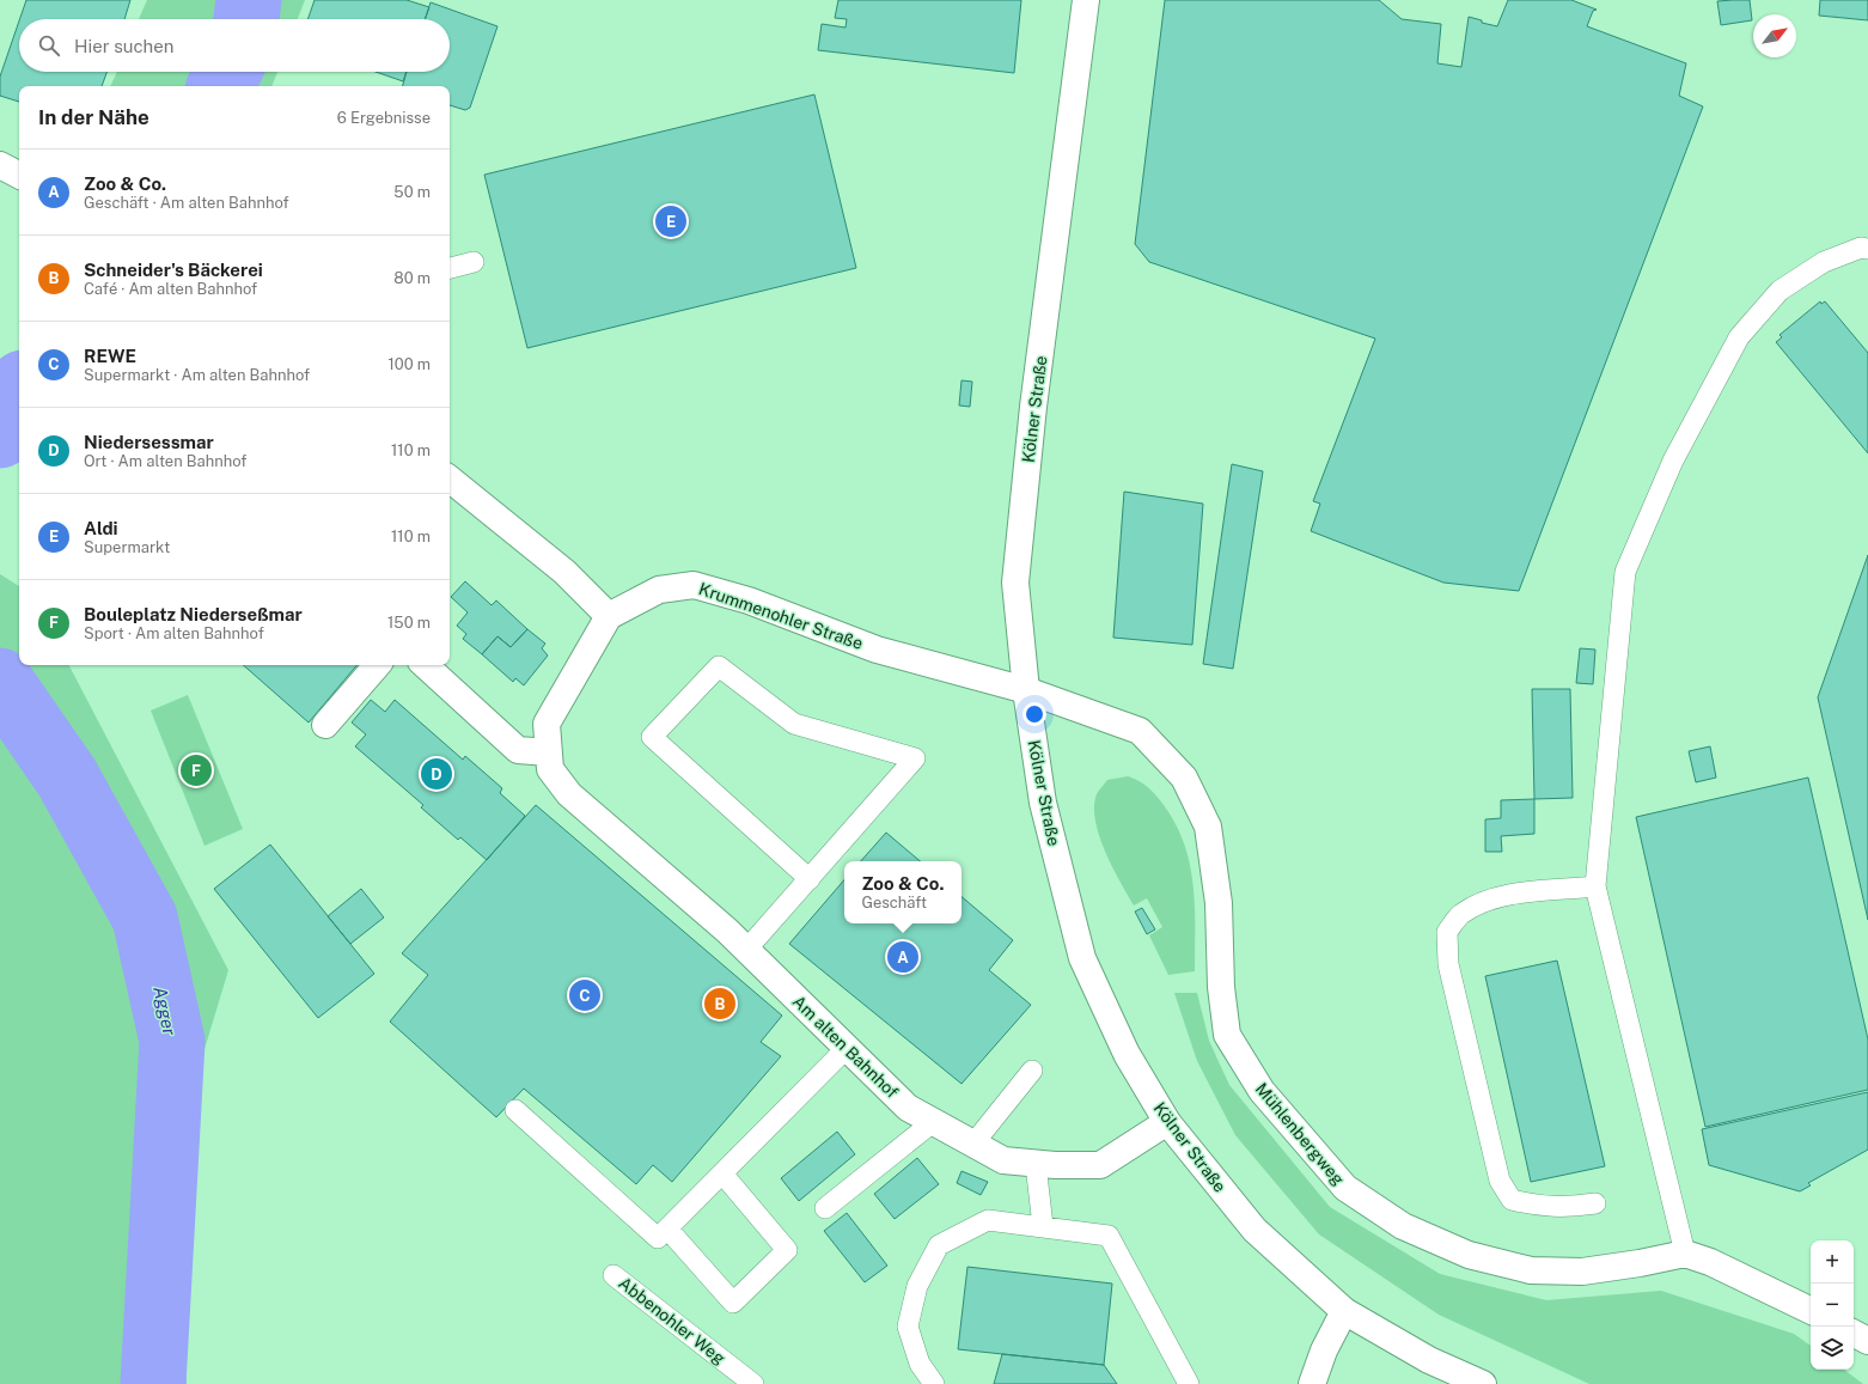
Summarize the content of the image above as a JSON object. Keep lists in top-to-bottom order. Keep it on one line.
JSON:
{"streets":{"street":["Kölner Straße","Krummenohler Straße","Am alten Bahnhof","Mühlenbergweg"],"lane":["Abbenohler Weg"]},"crossings":[["Kölner Straße","Krummenohler Straße"],["Kölner Straße","Am alten Bahnhof"],["Kölner Straße","Mühlenbergweg"],["Krummenohler Straße","Am alten Bahnhof"],["Krummenohler Straße","Mühlenbergweg"]],"water":["Agger"],"north":"top right","page":{"search":"Hier suchen","heading":["In der Nähe","6 Ergebnisse"],"list":[{"mark":"A","name":"Zoo & Co.","note":"Geschäft · Am alten Bahnhof","value":"50 m"},{"mark":"B","name":"Schneider's Bäckerei","note":"Café · Am alten Bahnhof","value":"80 m"},{"mark":"C","name":"REWE","note":"Supermarkt · Am alten Bahnhof","value":"100 m"},{"mark":"D","name":"Niedersessmar","note":"Ort · Am alten Bahnhof","value":"110 m"},{"mark":"E","name":"Aldi","note":"Supermarkt","value":"110 m"},{"mark":"F","name":"Bouleplatz Niederseßmar","note":"Sport · Am alten Bahnhof","value":"150 m"}],"pins":["E","F","D","A","C","B"],"popup":["Zoo & Co.","Geschäft"],"map_buttons":["+","−"]}}
